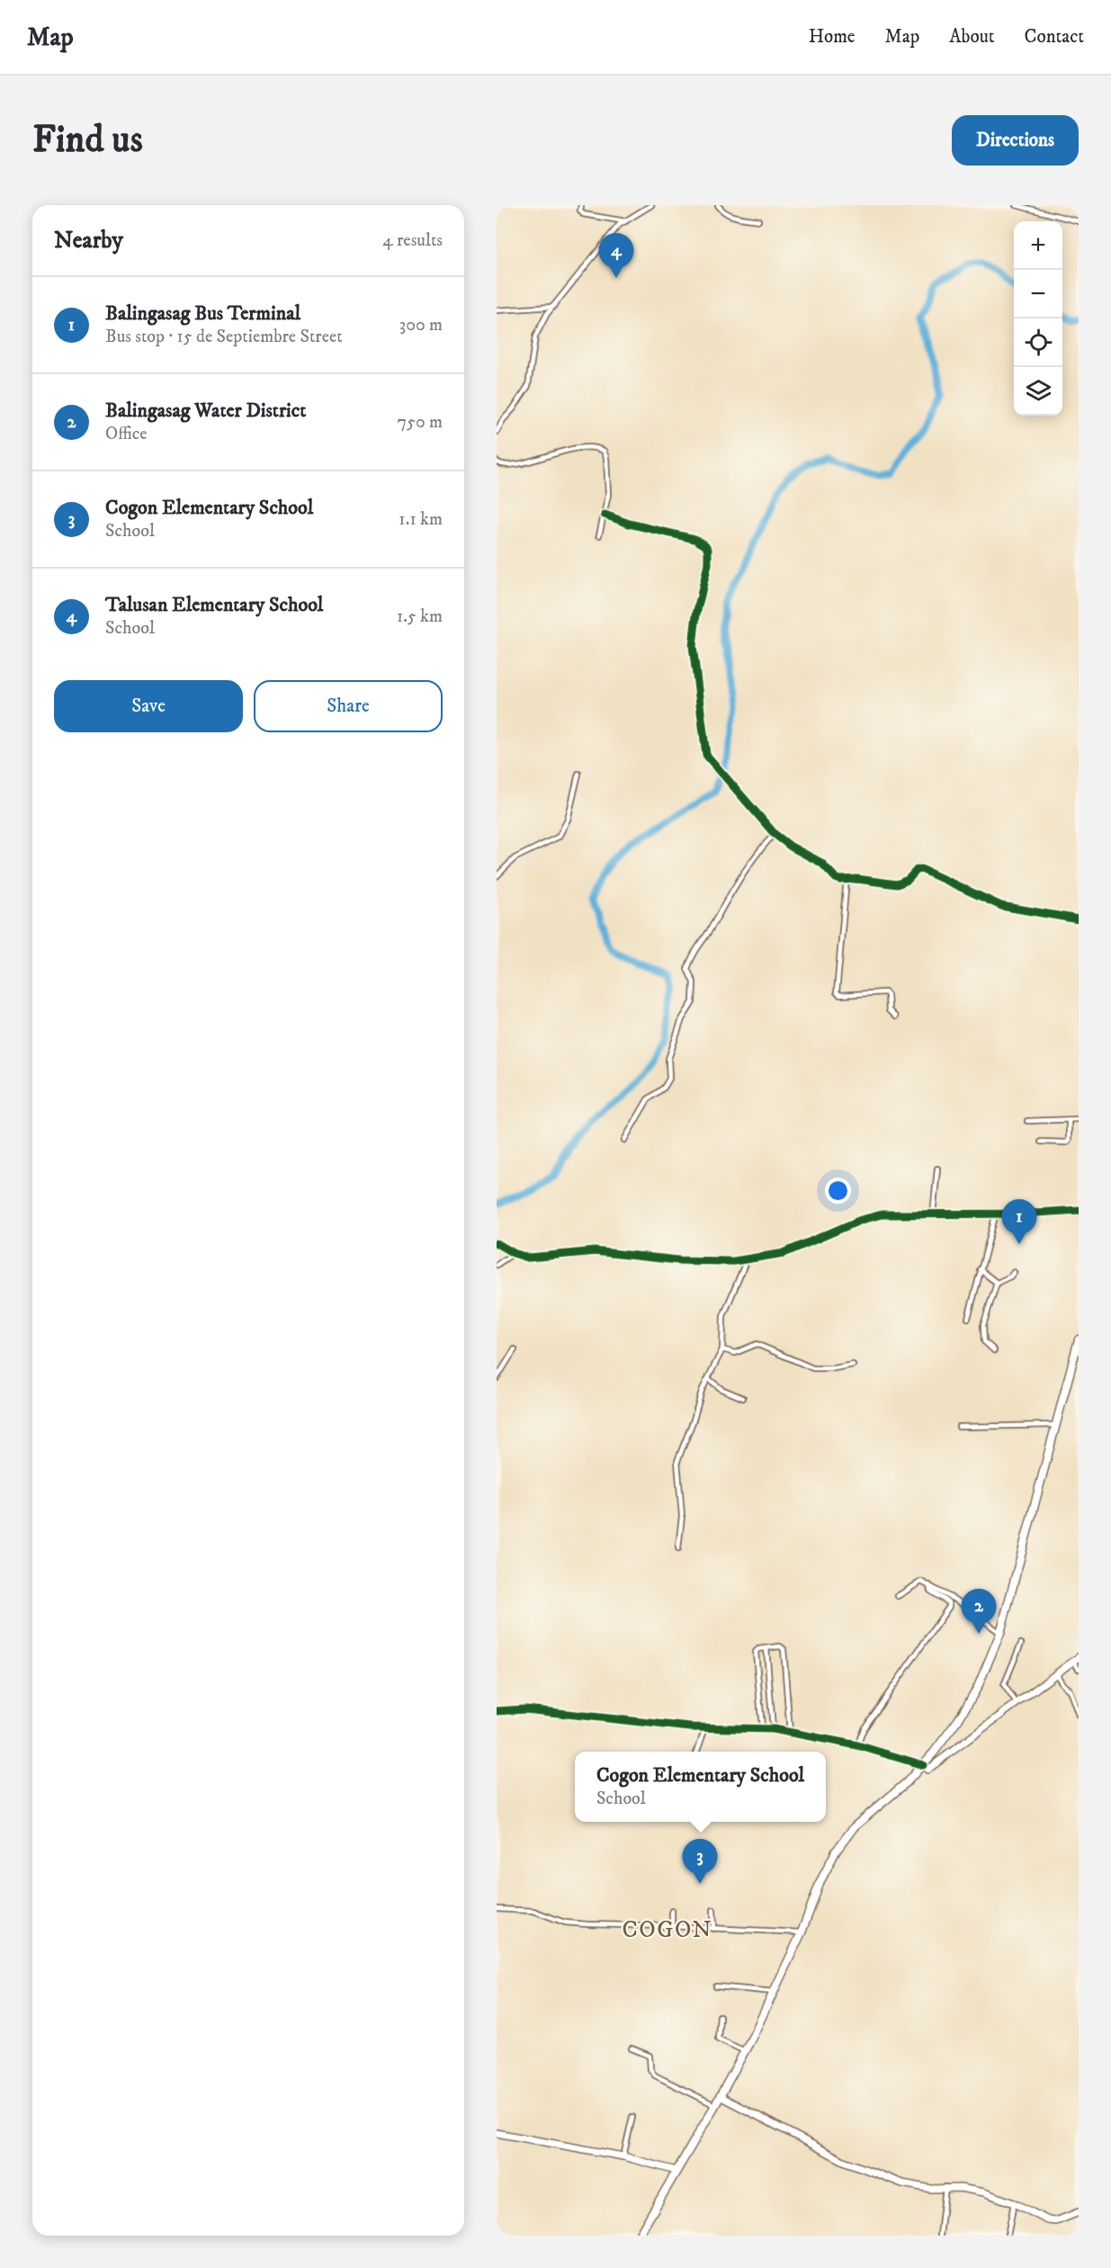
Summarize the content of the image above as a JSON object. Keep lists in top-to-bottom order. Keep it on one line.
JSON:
{"districts":["COGON"],"page":{"header":"Map","nav":["Home","Map","About","Contact"],"buttons":["Directions",["Save","Share"]],"title":"Find us","heading":["Nearby","4 results"],"map_buttons":["+","−"],"pins":["4","1","2","3"],"list":[{"mark":"1","name":"Balingasag Bus Terminal","note":"Bus stop · 15 de Septiembre Street","value":"300 m"},{"mark":"2","name":"Balingasag Water District","note":"Office","value":"750 m"},{"mark":"3","name":"Cogon Elementary School","note":"School","value":"1.1 km"},{"mark":"4","name":"Talusan Elementary School","note":"School","value":"1.5 km"}],"popup":["Cogon Elementary School","School"]}}
